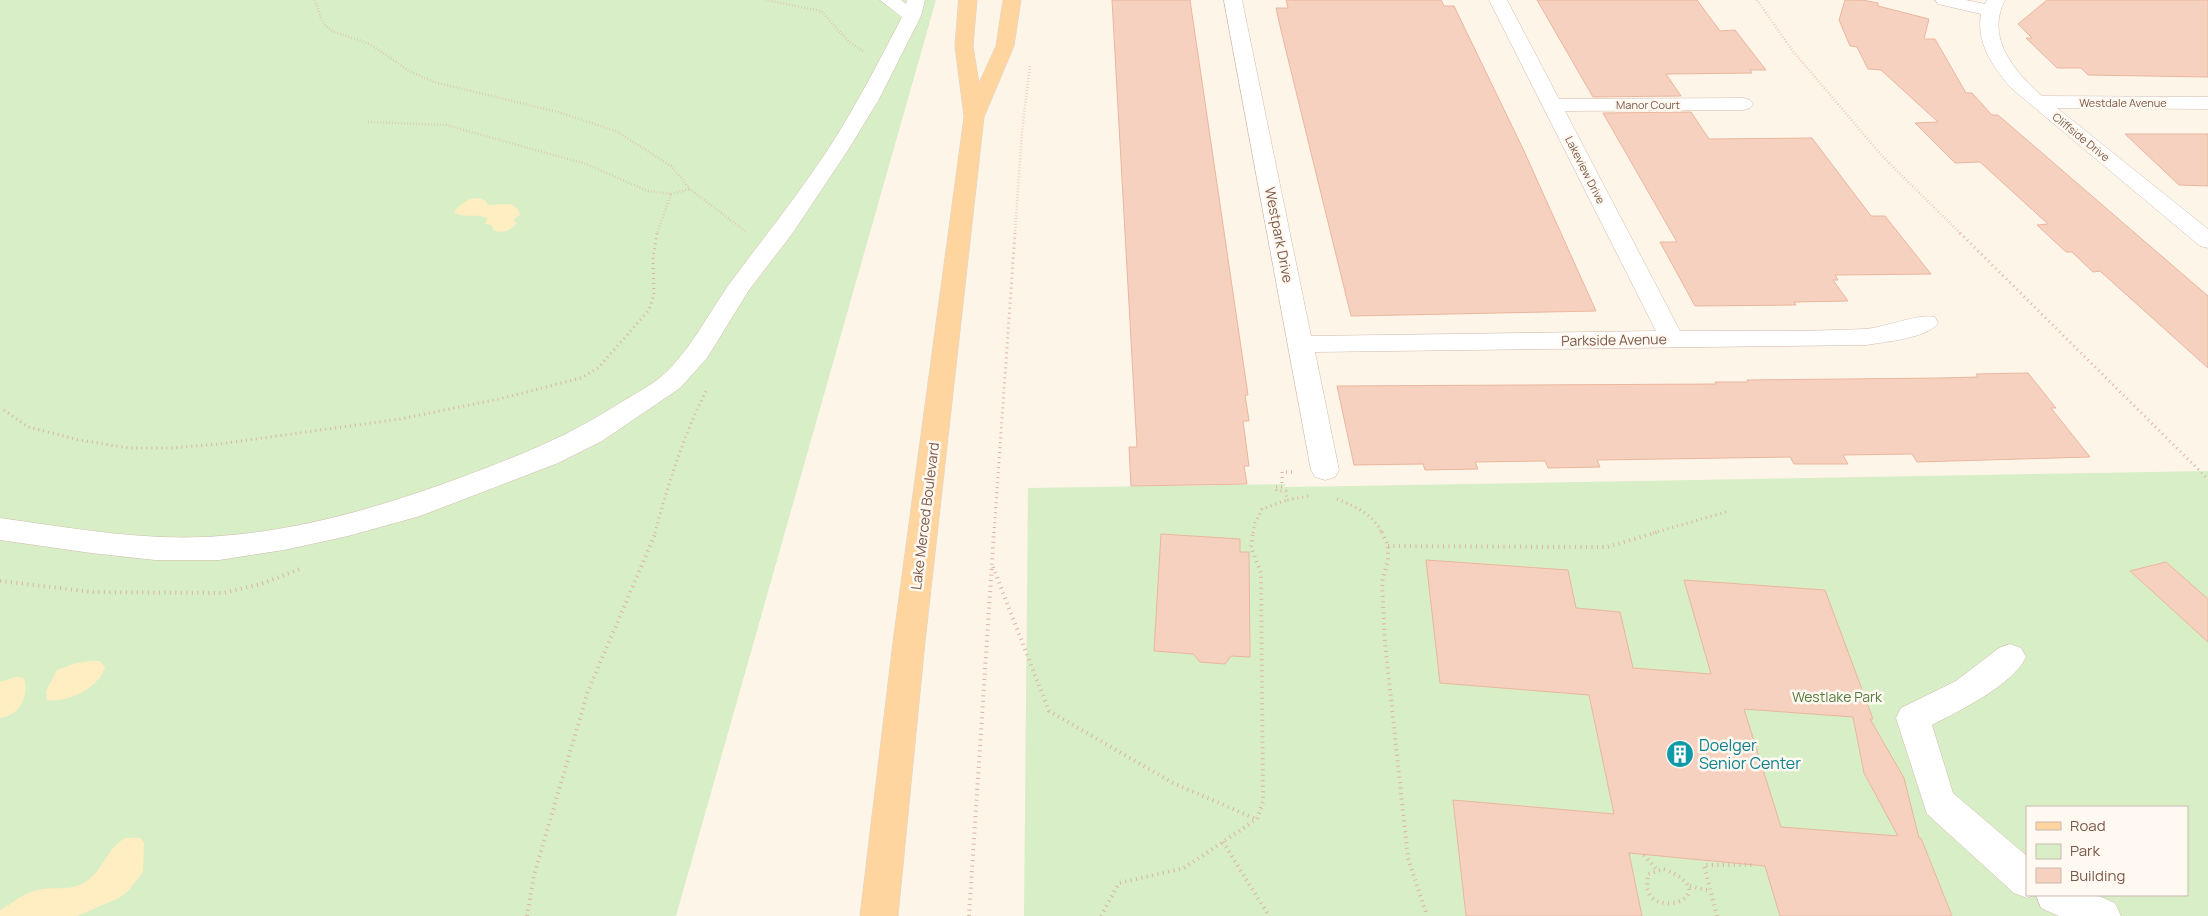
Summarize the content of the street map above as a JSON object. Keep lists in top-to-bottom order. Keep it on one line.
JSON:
{"streets":{"main road":["Lake Merced Boulevard"],"street":["Westdale Avenue","Manor Court","Cliffside Drive","Lakeview Drive","Westpark Drive","Parkside Avenue"]},"crossings":[["Westdale Avenue","Cliffside Drive"],["Manor Court","Lakeview Drive"],["Lakeview Drive","Parkside Avenue"],["Westpark Drive","Parkside Avenue"]],"parks":["Westlake Park"],"places":{"building":["Doelger Senior Center"]},"legend":["Road","Park","Building"]}
